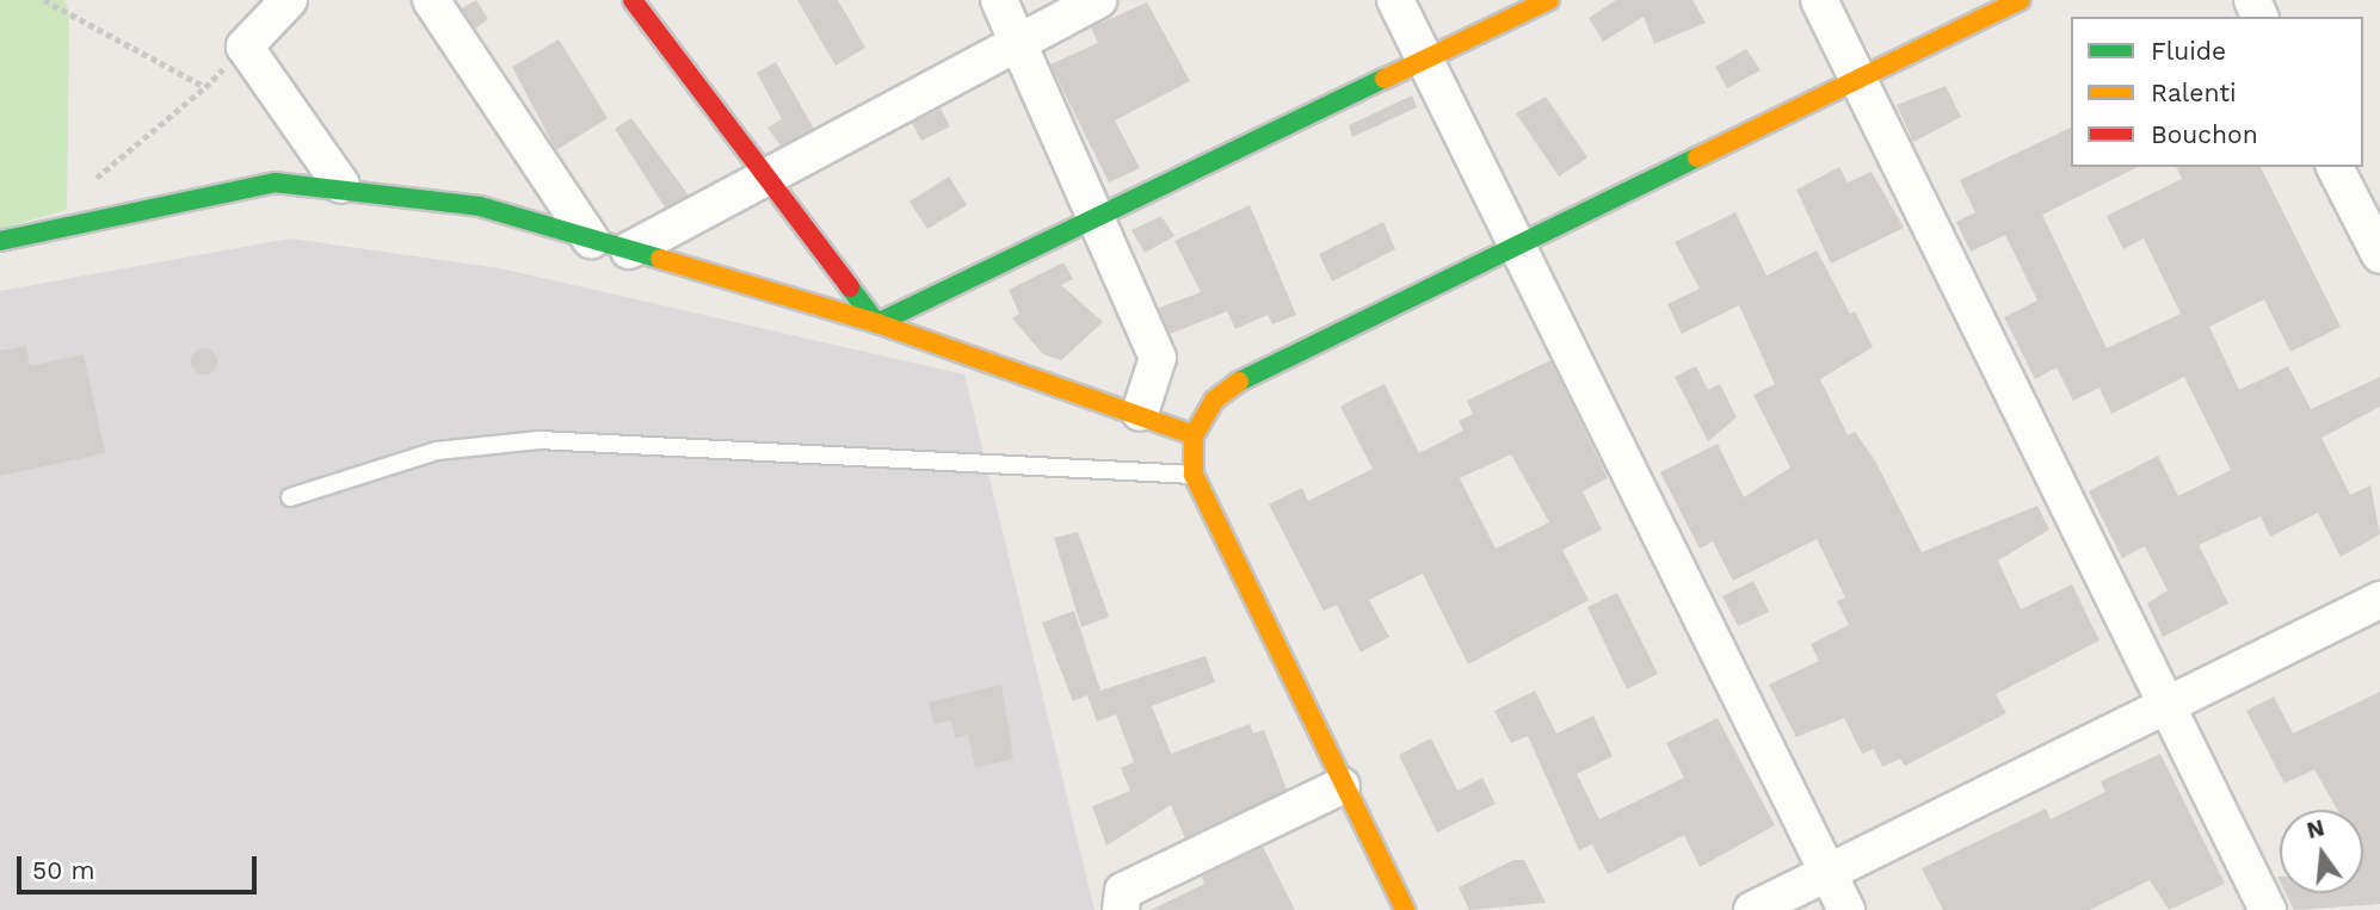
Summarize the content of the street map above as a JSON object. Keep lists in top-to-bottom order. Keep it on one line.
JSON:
{"legend":["Fluide","Ralenti","Bouchon"],"scale_bar":"50 m","north":"top"}
